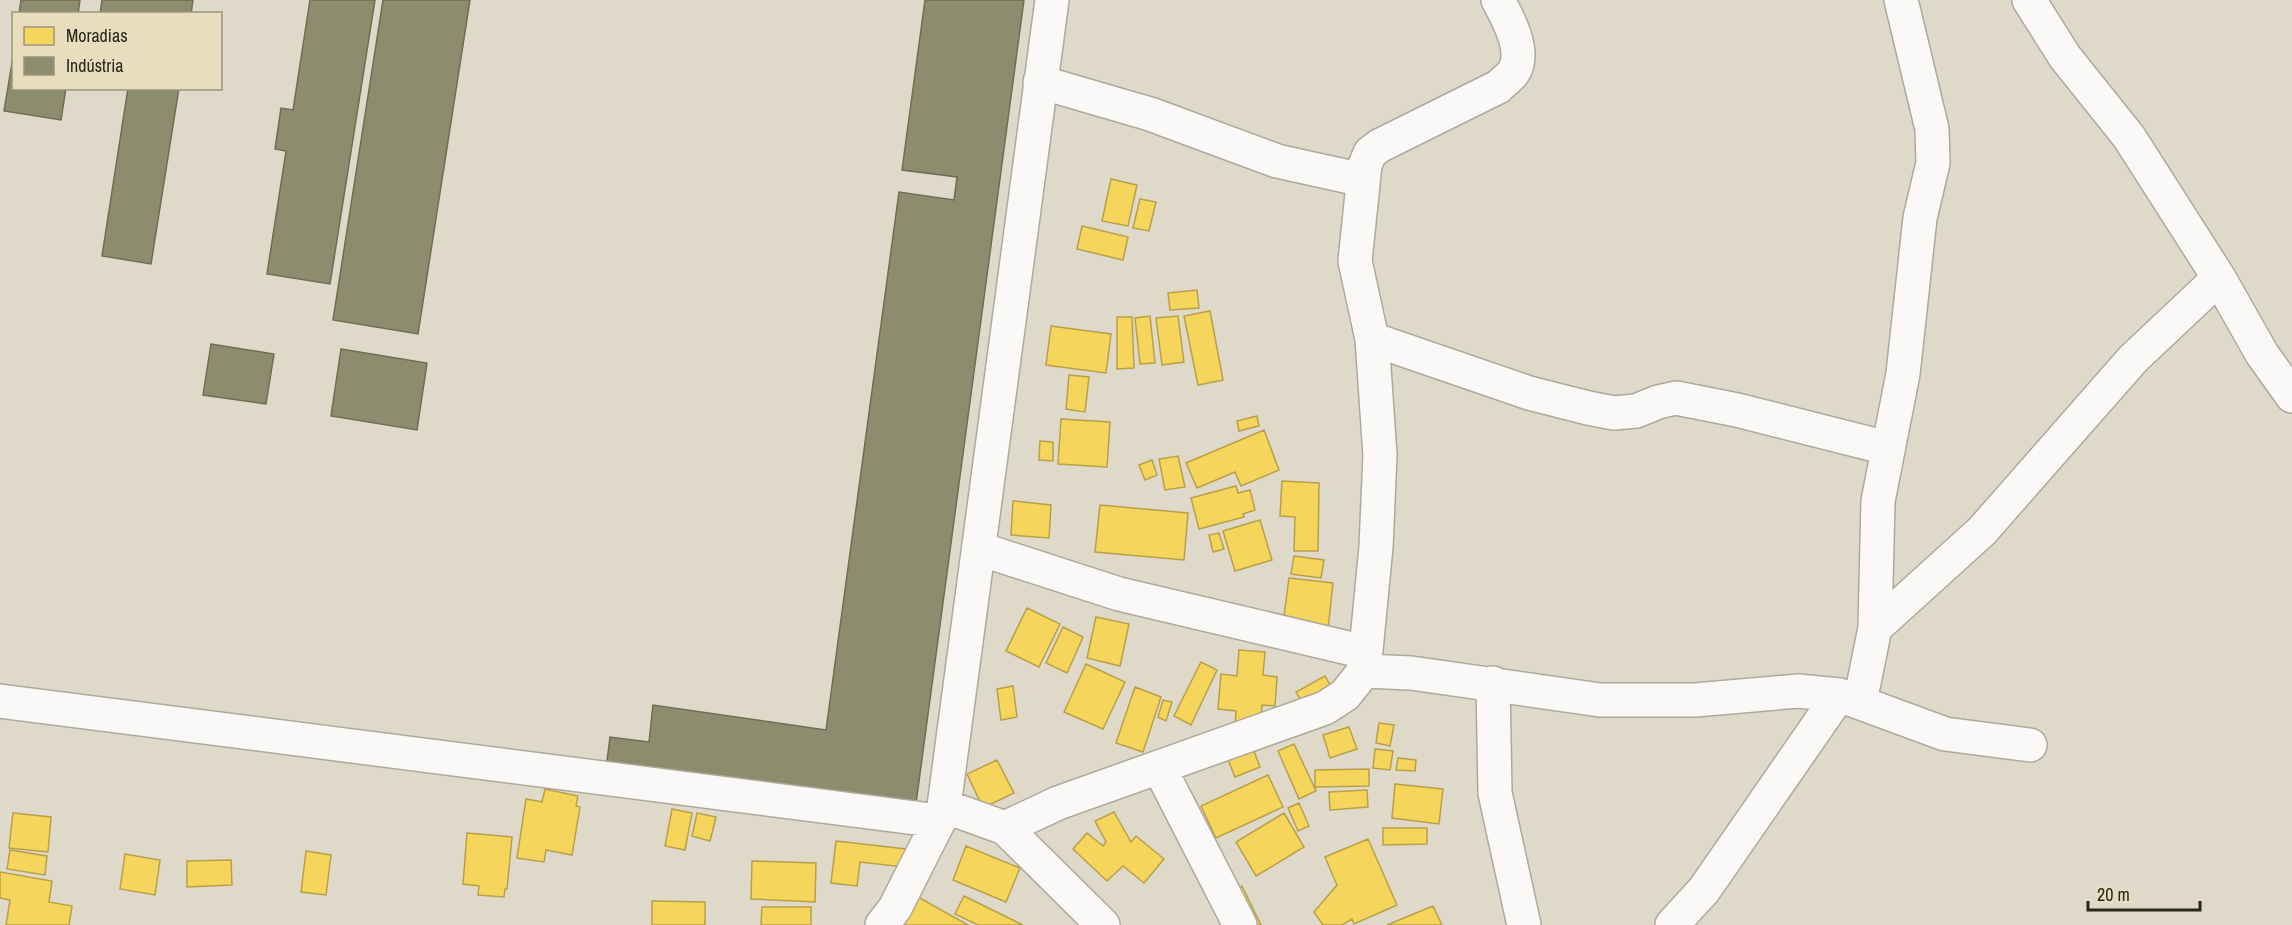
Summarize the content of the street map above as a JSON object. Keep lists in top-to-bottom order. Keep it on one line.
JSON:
{"legend":["Moradias","Indústria"],"scale_bar":"20 m"}
